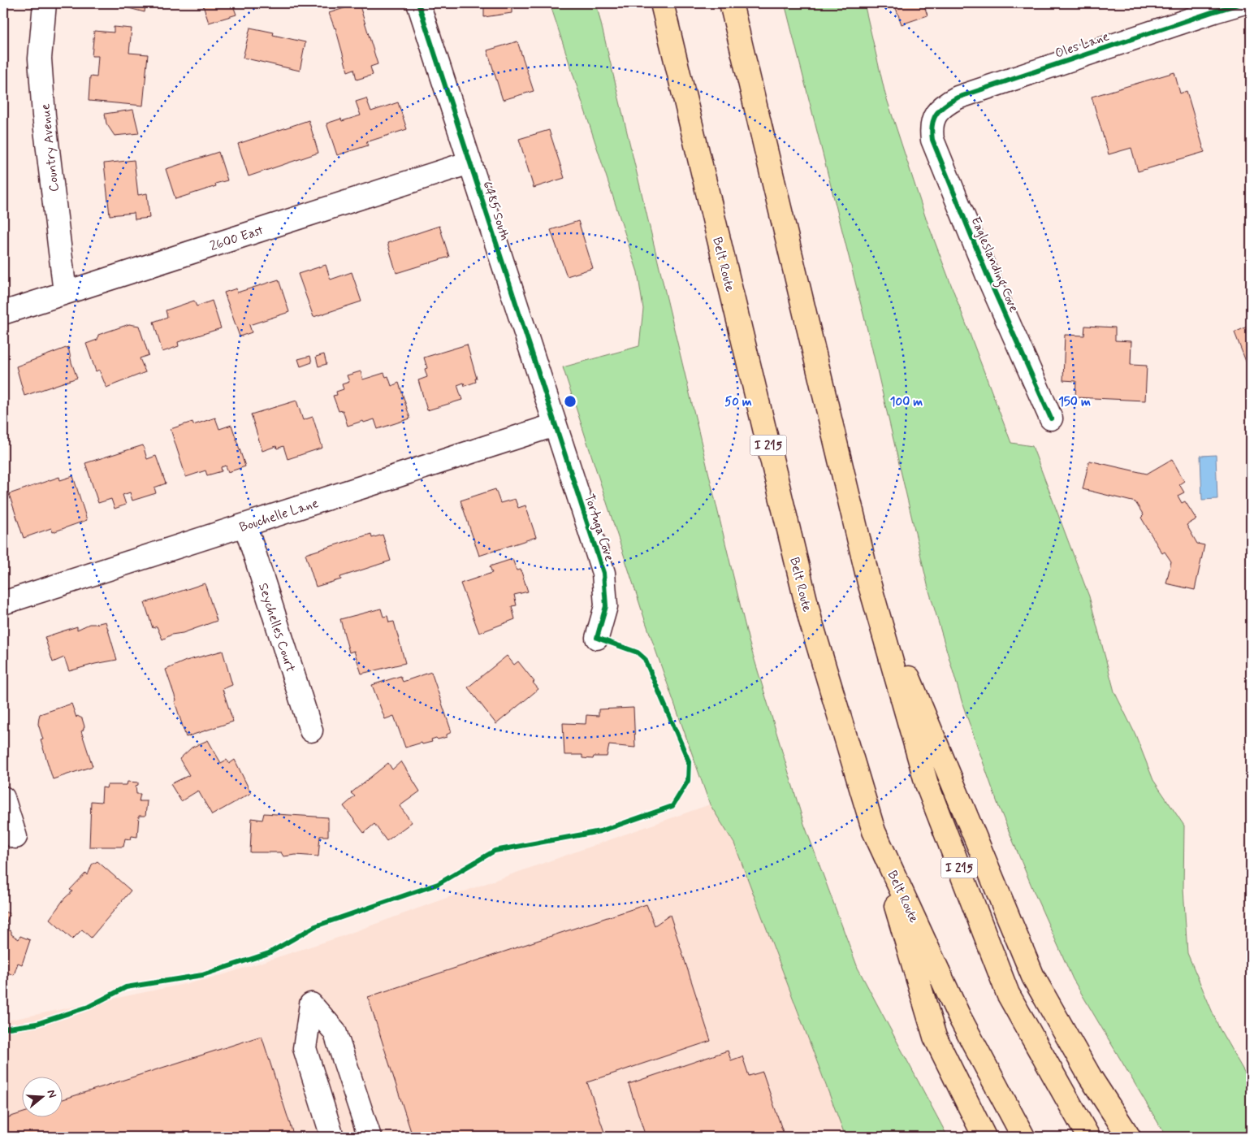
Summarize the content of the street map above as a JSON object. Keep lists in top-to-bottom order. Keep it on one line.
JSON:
{"streets":{"highway":["Belt Route","I 215"],"street":["Oles Lane","Country Avenue","6485 South","2600 East","Eagleslanding Cove","Bouchelle Lane","Tortuga Cove","Seychelles Court"]},"crossings":[["Oles Lane","Eagleslanding Cove"],["Country Avenue","2600 East"],["6485 South","2600 East"],["6485 South","Bouchelle Lane"],["6485 South","Tortuga Cove"],["Bouchelle Lane","Tortuga Cove"],["Bouchelle Lane","Seychelles Court"]],"north":"right","rings":["50 m","100 m","150 m"]}
